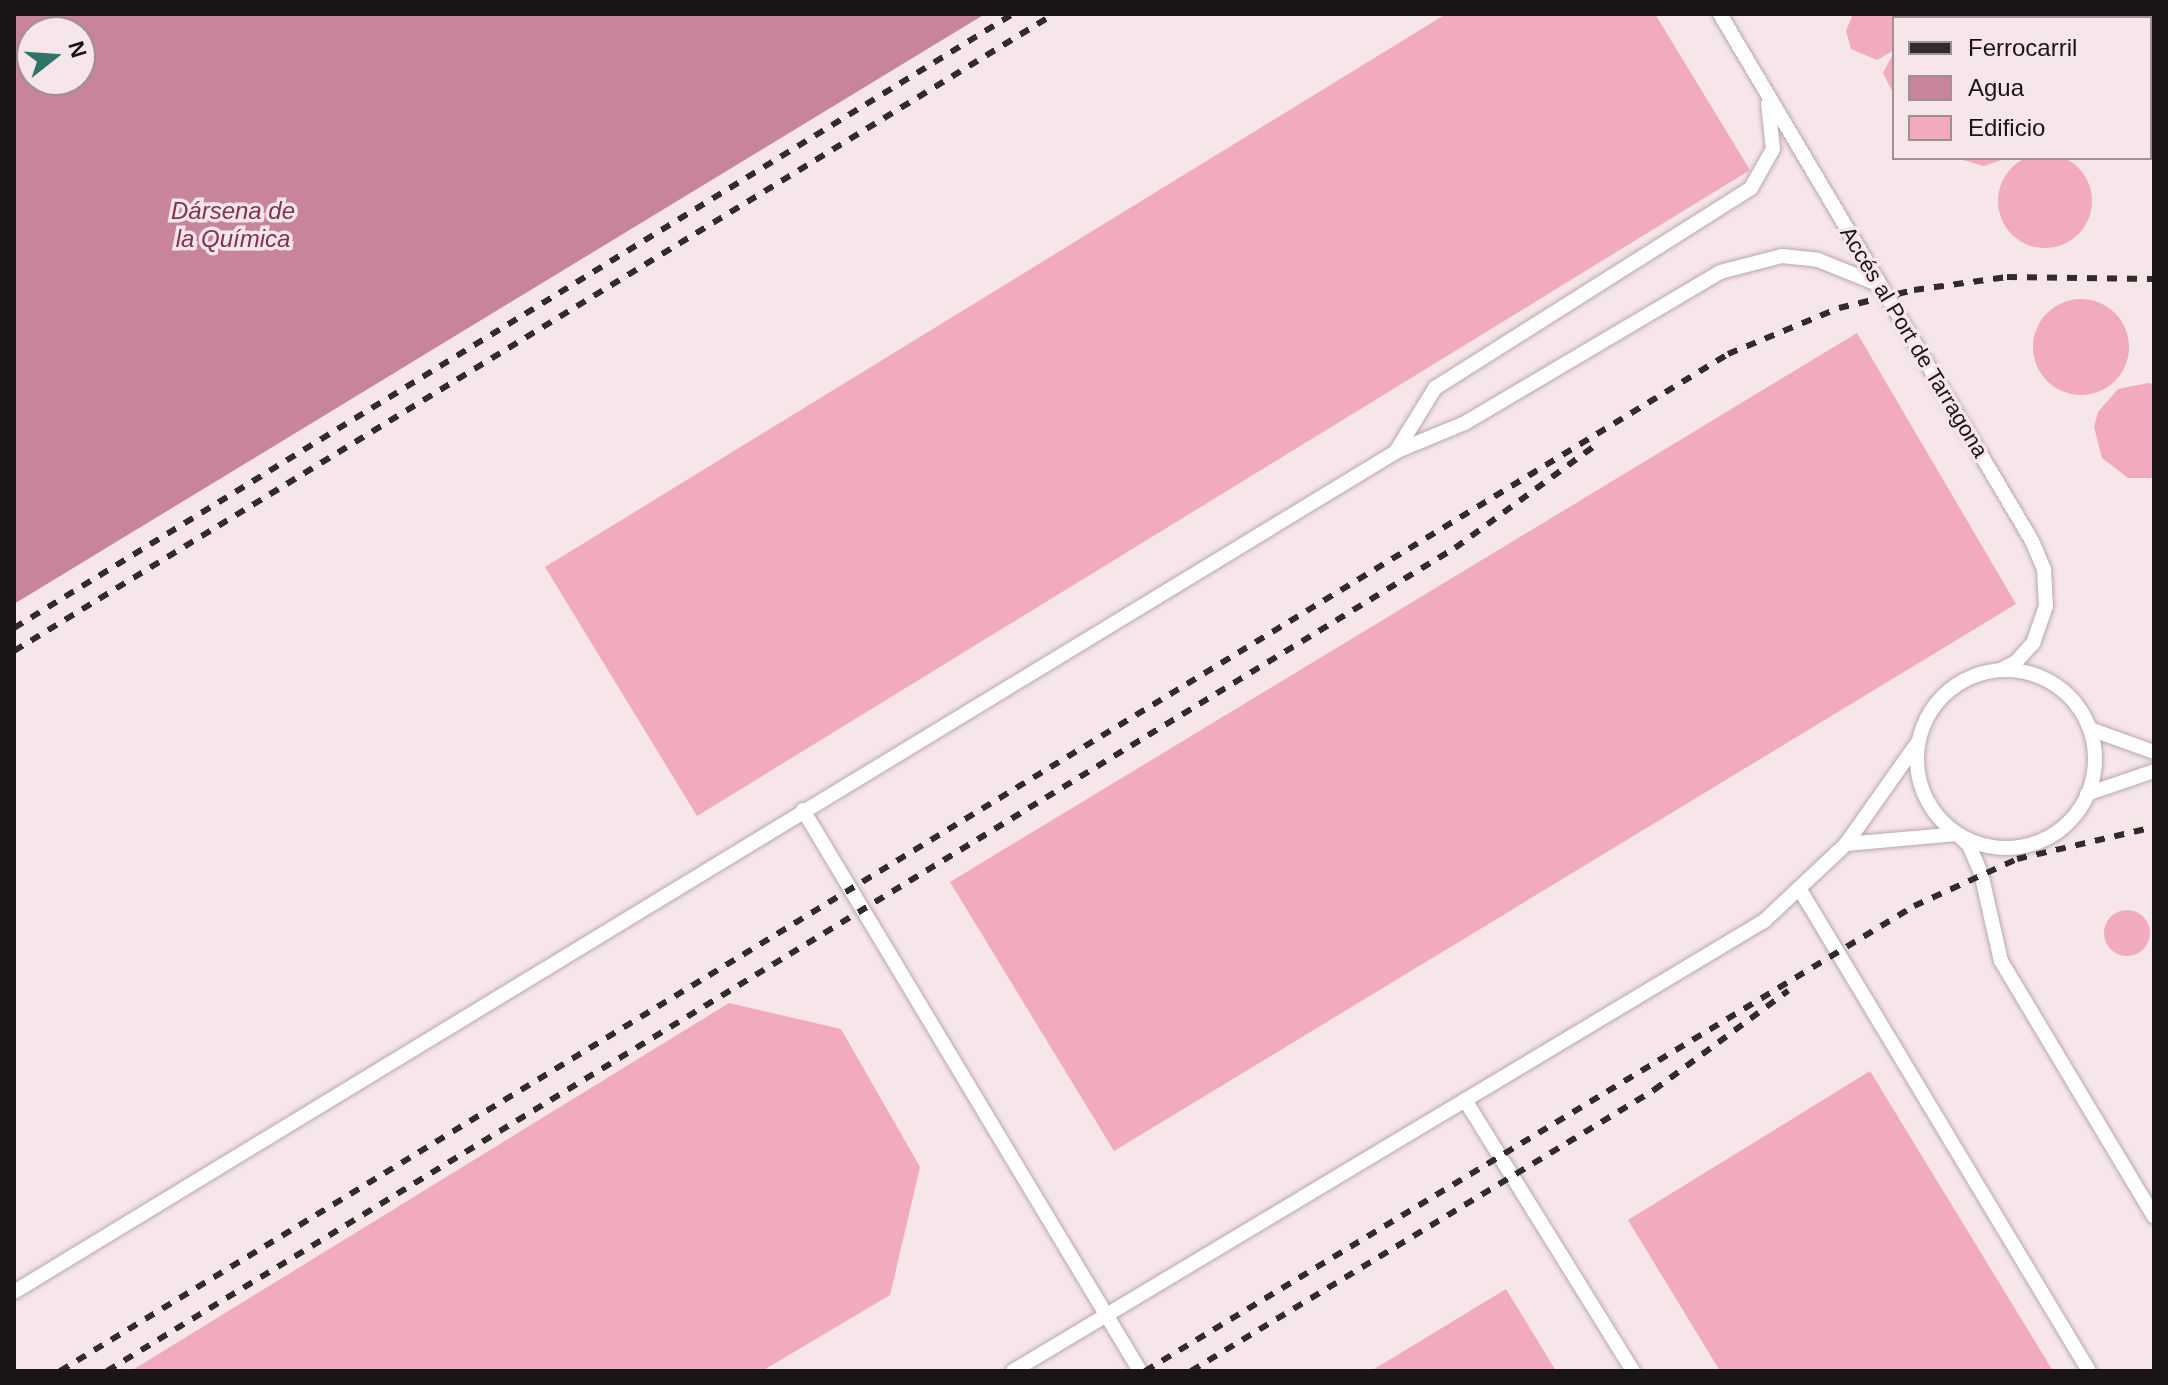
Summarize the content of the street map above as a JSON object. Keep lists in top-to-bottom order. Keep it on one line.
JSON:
{"streets":{"lane":["Accés al Port de Tarragona"]},"water":["Dársena de la Química"],"legend":["Ferrocarril","Agua","Edificio"],"north":"right"}
